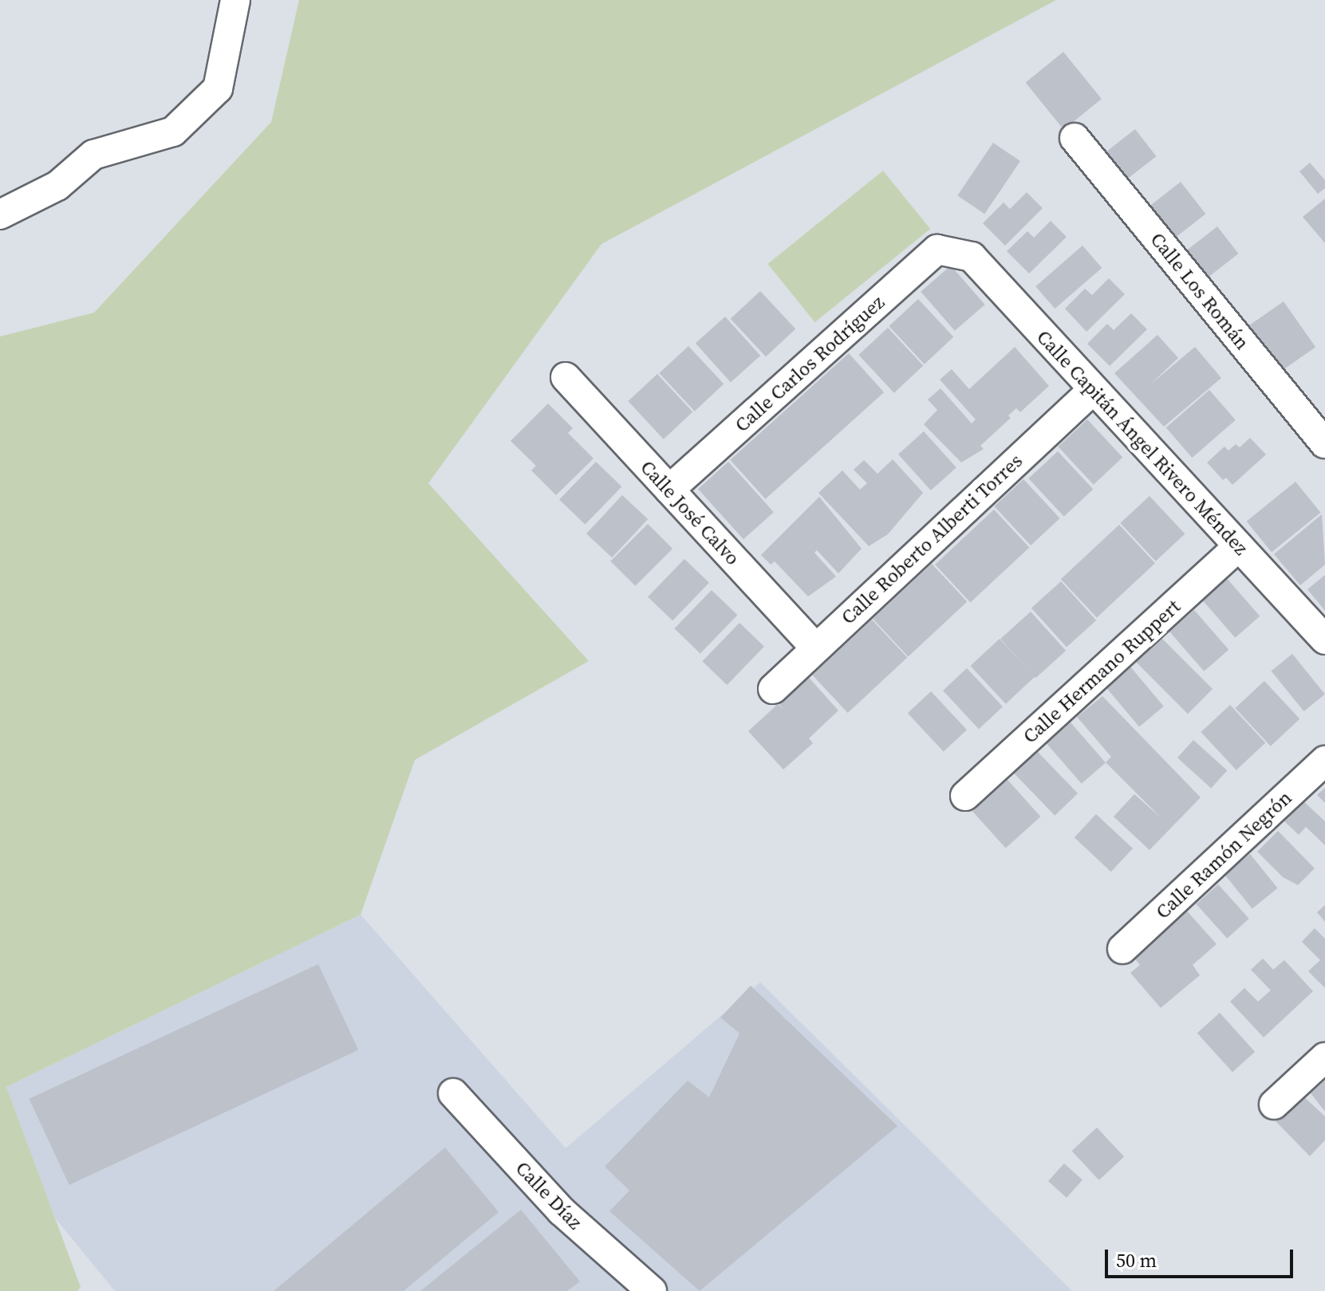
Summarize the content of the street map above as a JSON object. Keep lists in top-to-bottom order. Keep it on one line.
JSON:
{"streets":{"street":["Calle Los Román","Calle Carlos Rodríguez","Calle Capitán Ángel Rivero Méndez","Calle José Calvo","Calle Roberto Alberti Torres","Calle Hermano Ruppert","Calle Ramón Negrón","Calle Díaz"]},"crossings":[["Calle Carlos Rodríguez","Calle Capitán Ángel Rivero Méndez"],["Calle Carlos Rodríguez","Calle José Calvo"],["Calle Capitán Ángel Rivero Méndez","Calle Roberto Alberti Torres"],["Calle Capitán Ángel Rivero Méndez","Calle Hermano Ruppert"],["Calle José Calvo","Calle Roberto Alberti Torres"]],"scale_bar":"50 m"}
